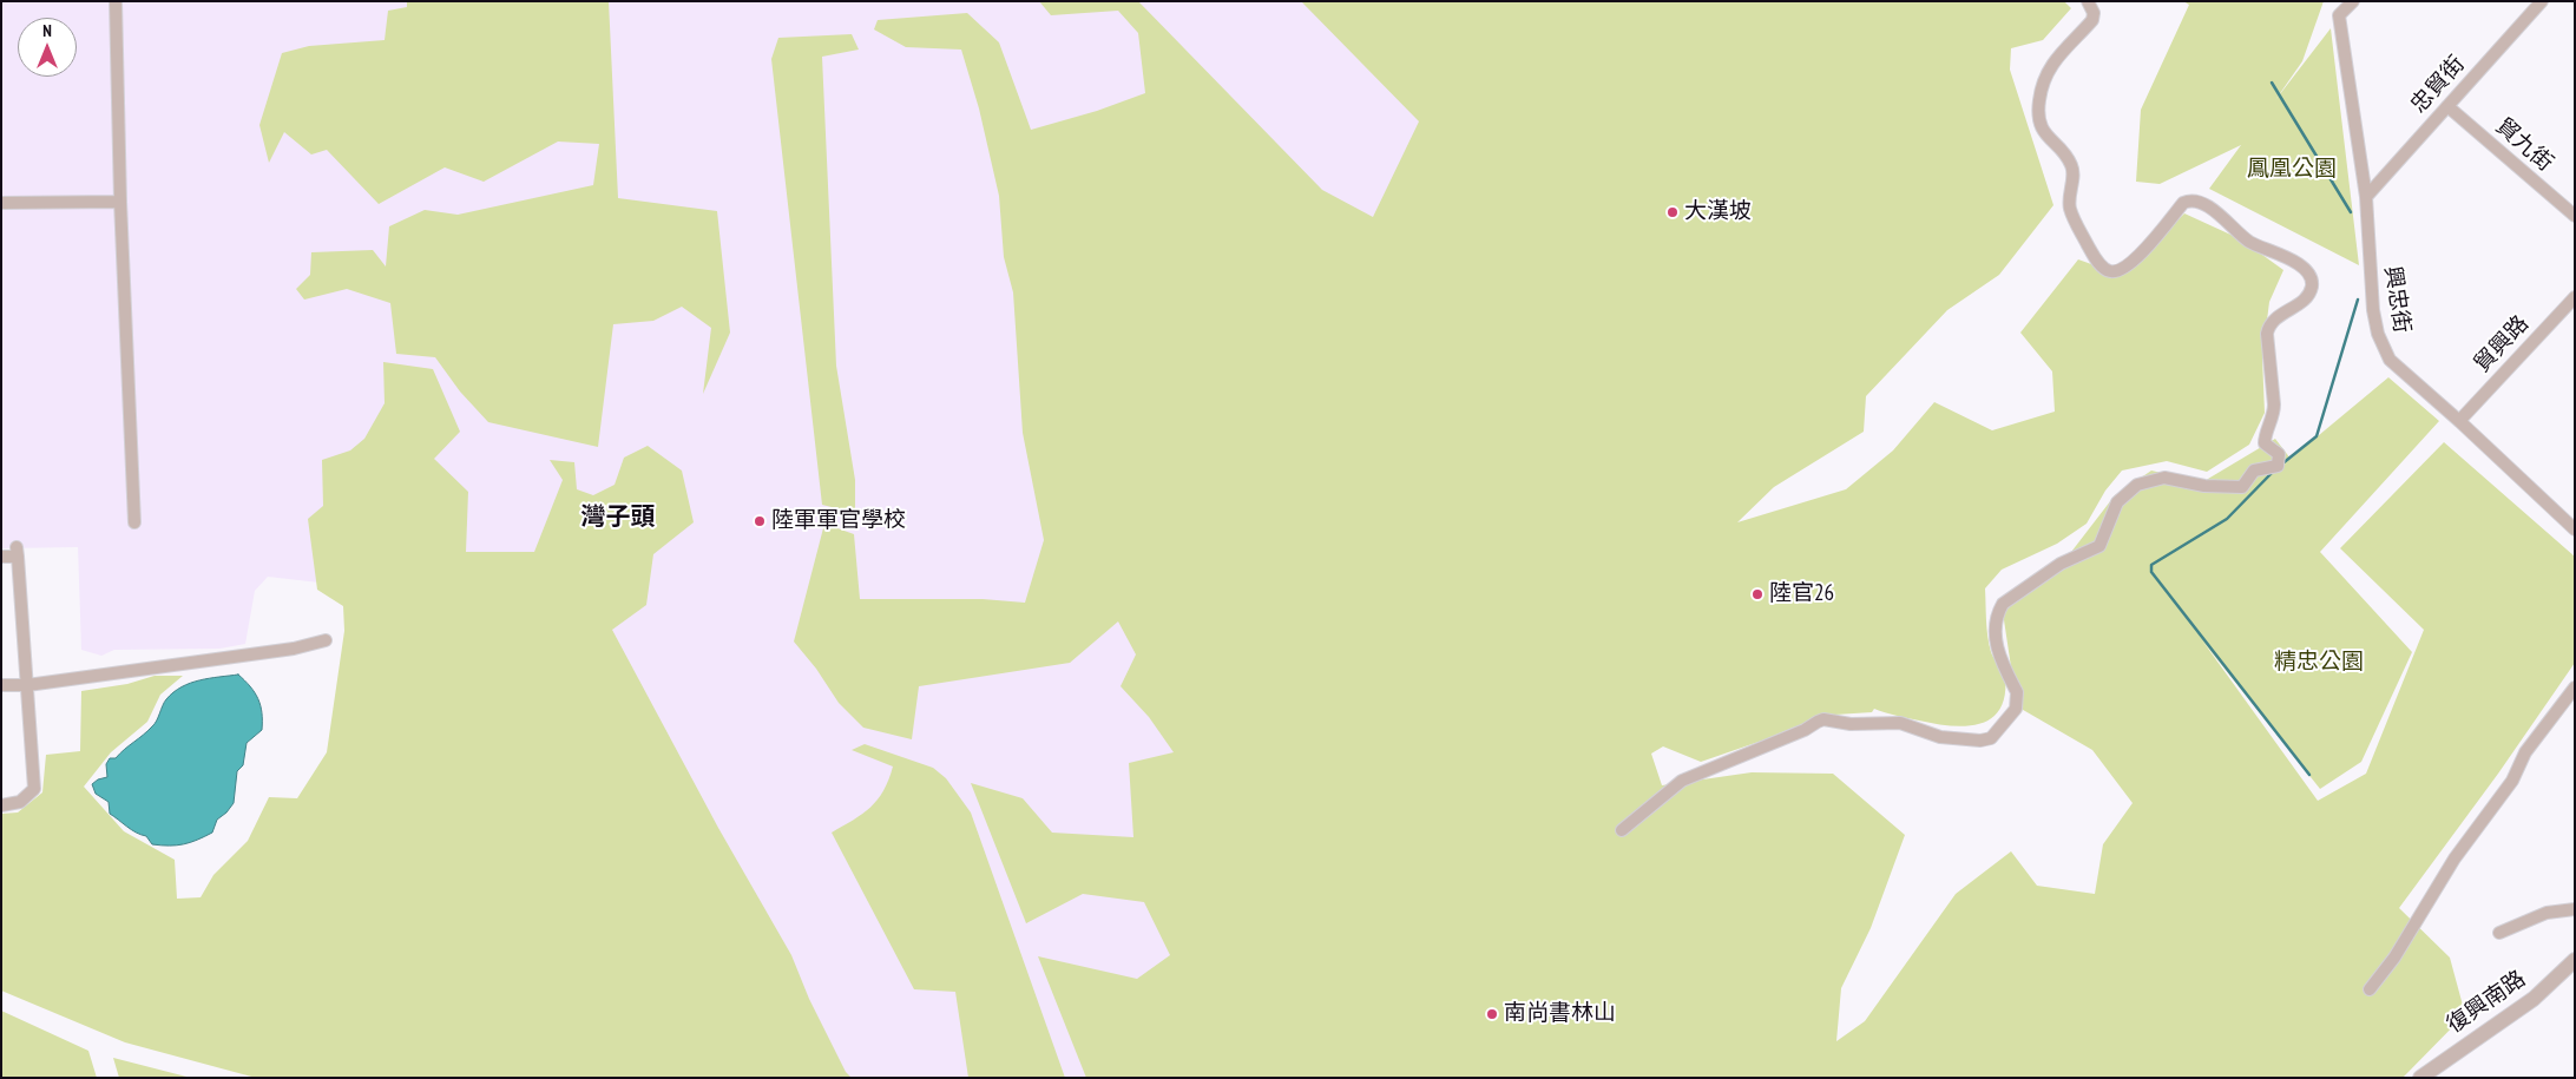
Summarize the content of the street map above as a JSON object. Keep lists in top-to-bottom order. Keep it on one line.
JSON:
{"streets":{"street":["忠貿街","貿九街","興忠街","貿興路","復興南路"]},"crossings":[["忠貿街","貿九街"],["忠貿街","興忠街"],["興忠街","貿興路"]],"districts":["灣子頭"],"parks":["鳳凰公園","精忠公園"],"places":["大漢坡","陸軍軍官學校","陸官26","南尚書林山"],"north":"top"}
